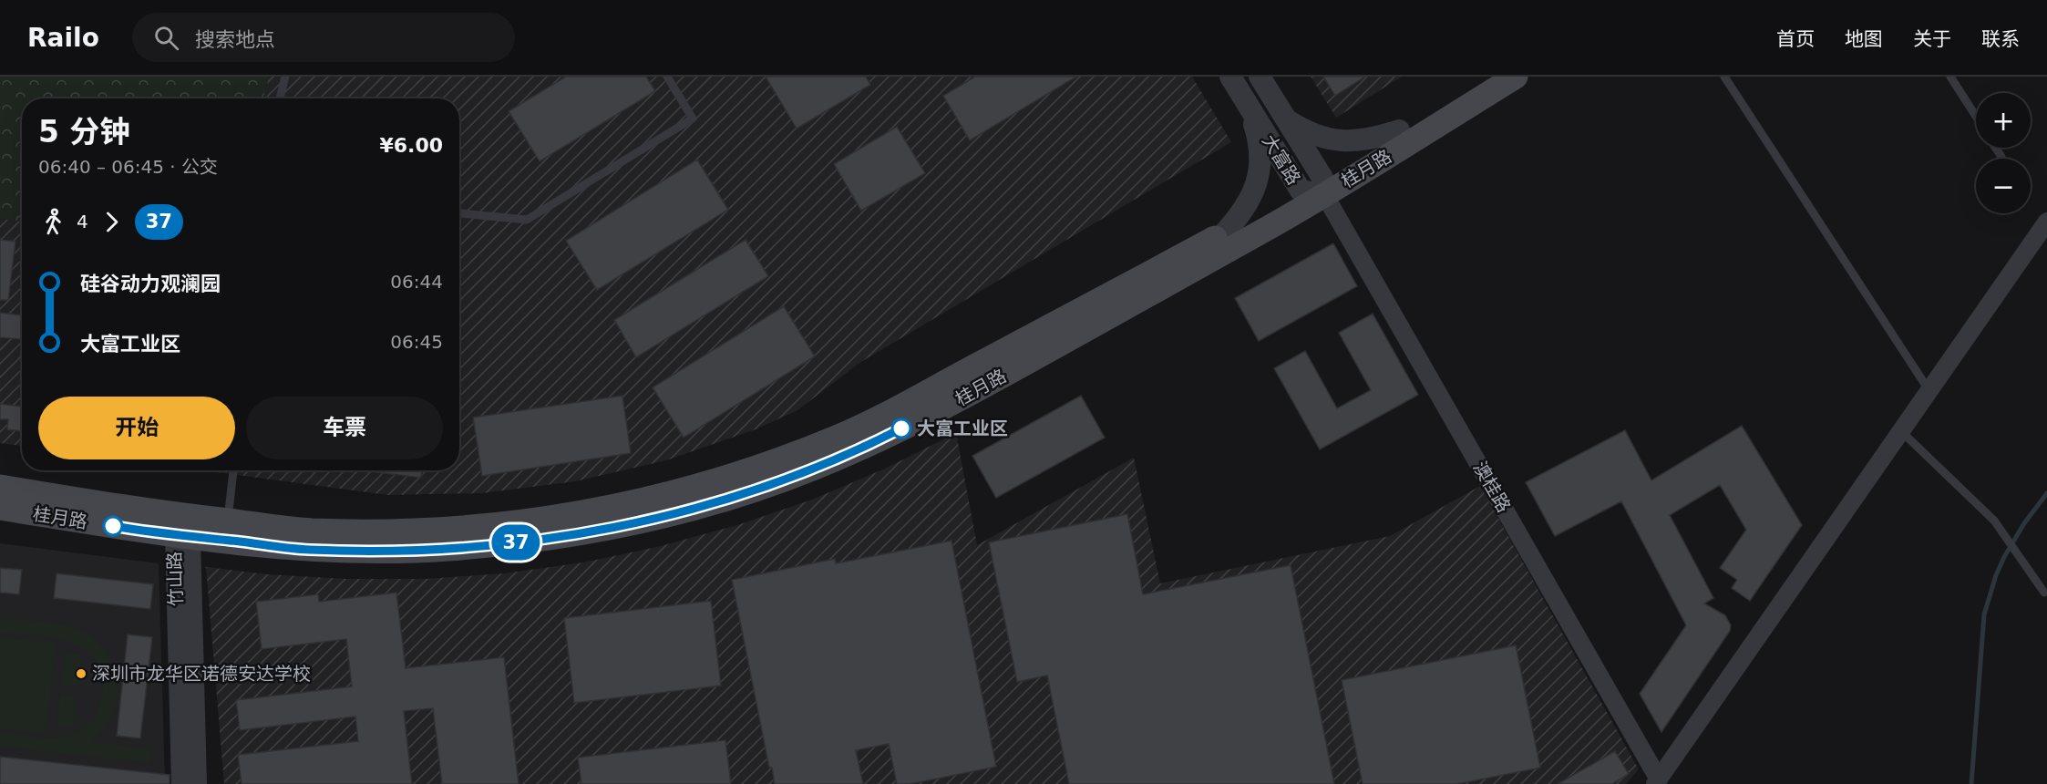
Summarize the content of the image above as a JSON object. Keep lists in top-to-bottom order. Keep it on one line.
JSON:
{"streets":{"main road":["桂月路"],"street":["大富路","澳桂路","竹山路"]},"crossings":[["大富路","桂月路"],["大富路","澳桂路"],["桂月路","澳桂路"],["桂月路","竹山路"]],"places":["大富工业区","深圳市龙华区诺德安达学校"],"lines":["bus line 37"],"page":{"header":"Railo","search":"搜索地点","nav":["首页","地图","关于","联系"],"on_map":"37","map_buttons":["+","−"],"heading":["5 分钟","06:40 – 06:45 · 公交","¥6.00"],"legs":["4","37"],"list":[{"name":"硅谷动力观澜园","value":"06:44"},{"name":"大富工业区","value":"06:45"}],"buttons":["开始","车票"]}}
